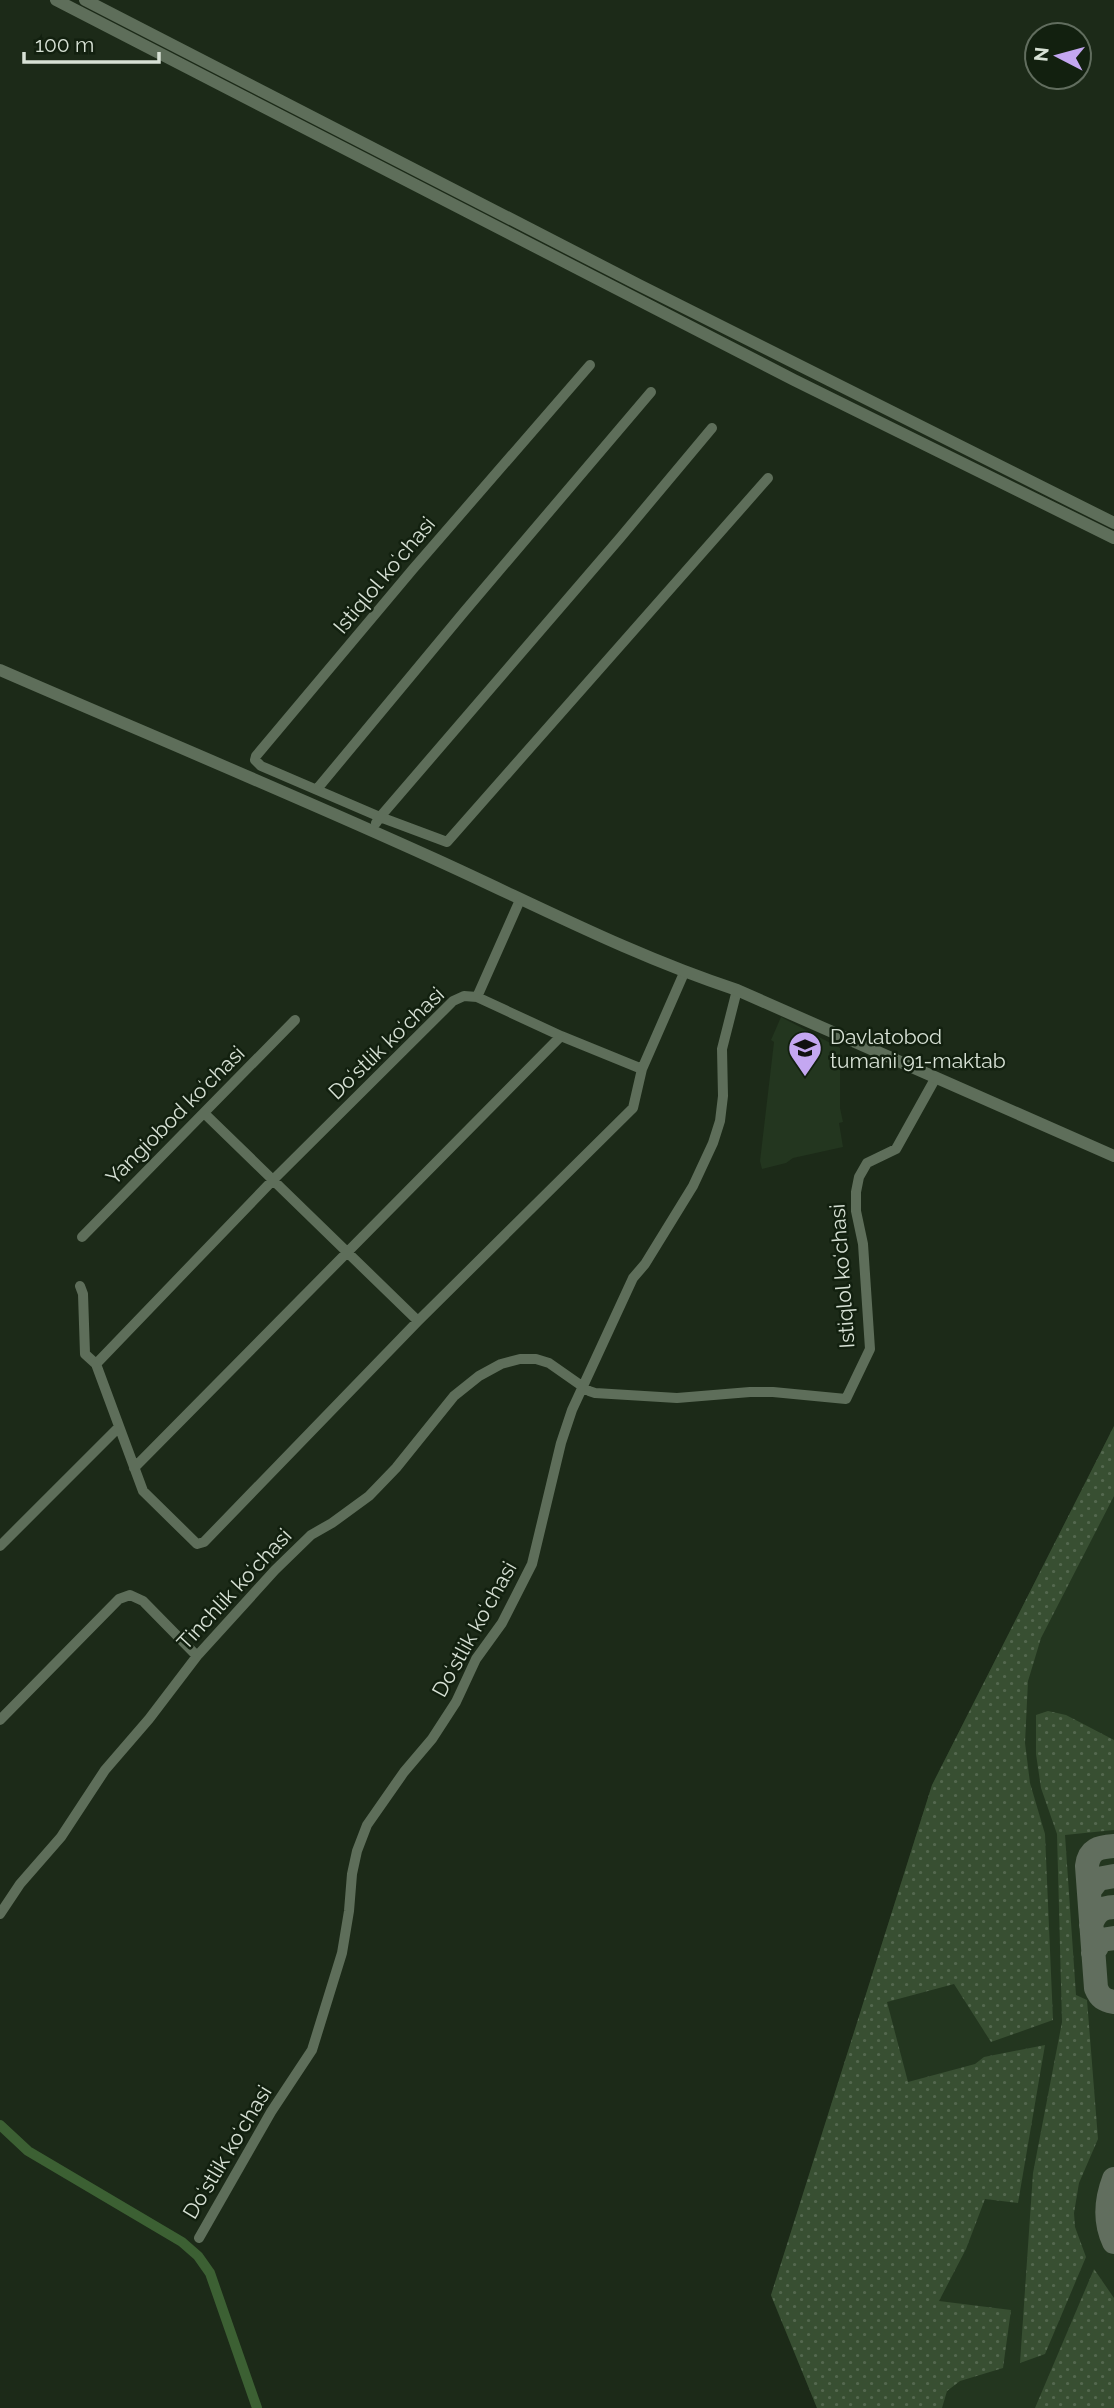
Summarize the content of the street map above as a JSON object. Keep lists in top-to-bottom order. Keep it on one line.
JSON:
{"streets":{"street":["Istiqlol koʻchasi","Doʻstlik koʻchasi","Yangiobod koʻchasi","Tinchlik koʻchasi"]},"crossings":[["Istiqlol koʻchasi","Doʻstlik koʻchasi"],["Istiqlol koʻchasi","Tinchlik koʻchasi"],["Doʻstlik koʻchasi","Tinchlik koʻchasi"]],"places":{"school or university":["Davlatobod tumani 91-maktab"]},"scale_bar":"100 m","north":"left"}
